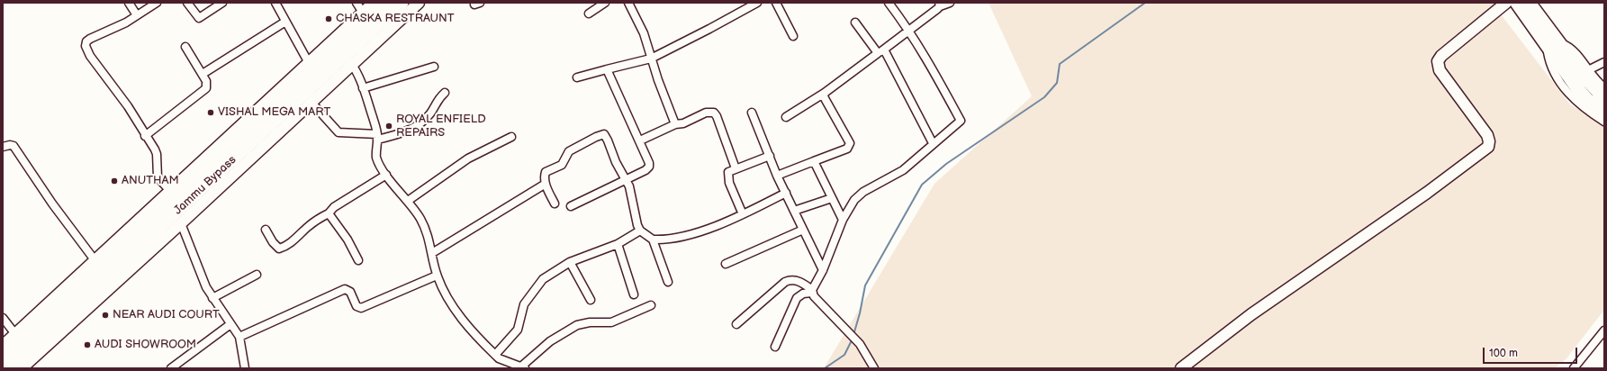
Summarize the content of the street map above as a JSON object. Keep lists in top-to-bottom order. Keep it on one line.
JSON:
{"streets":{"highway":["Jammu Bypass"]},"places":["CHASKA RESTRAUNT","VISHAL MEGA MART","ROYAL ENFIELD REPAIRS","ANUTHAM","NEAR AUDI COURT","AUDI SHOWROOM"],"scale_bar":"100 m"}
